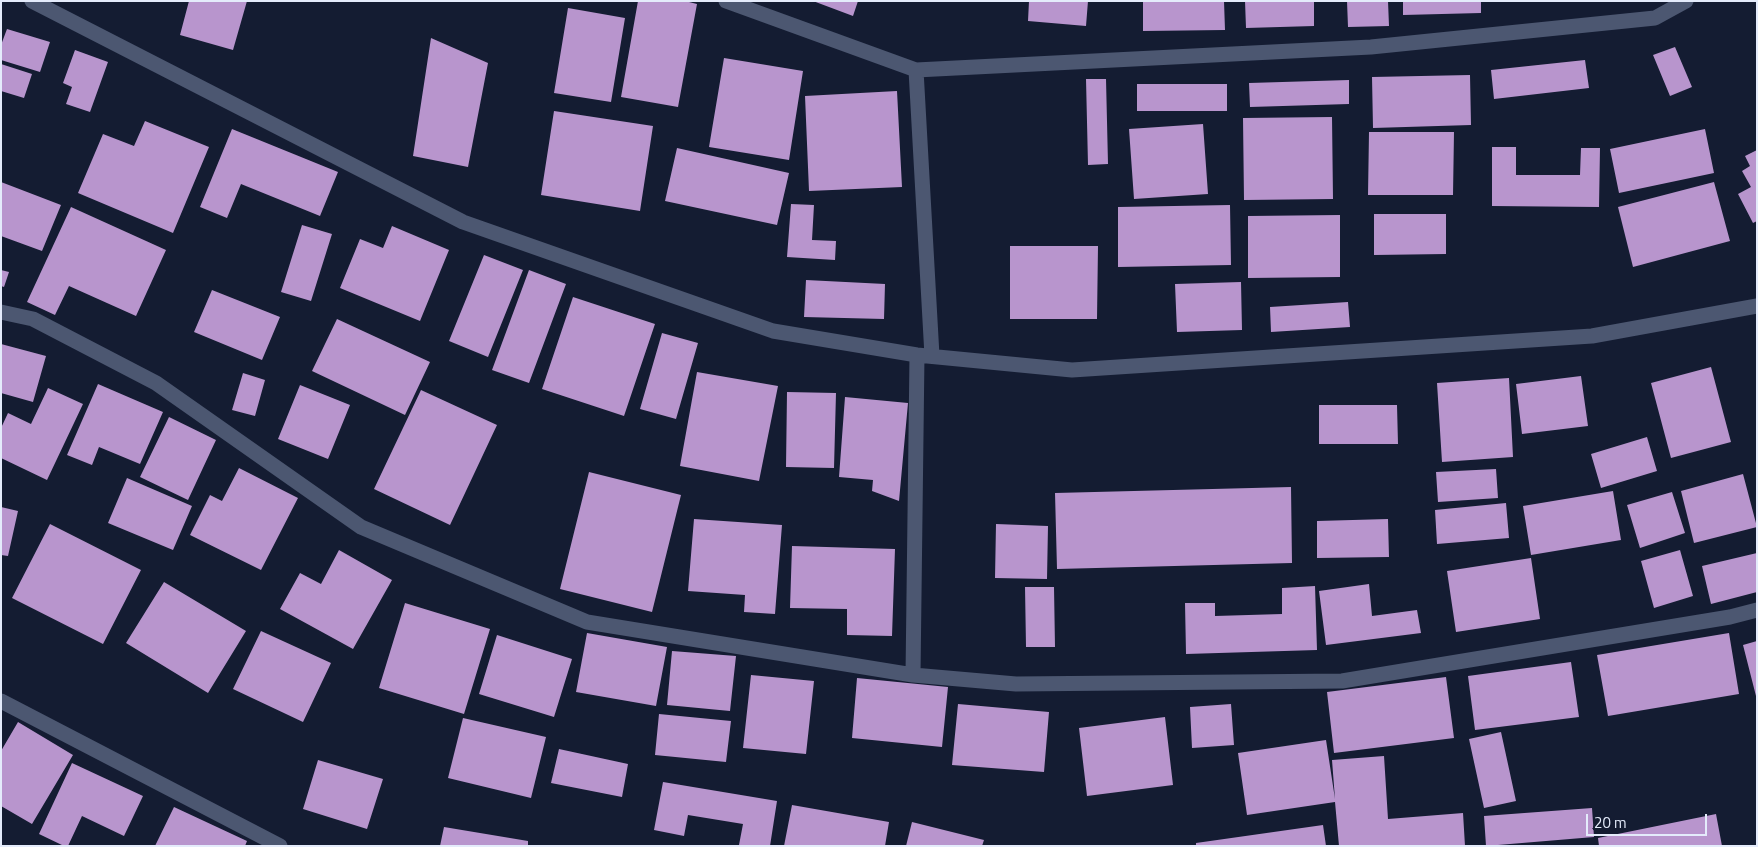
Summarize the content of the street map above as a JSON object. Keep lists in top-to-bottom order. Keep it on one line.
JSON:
{"scale_bar":"20 m"}
